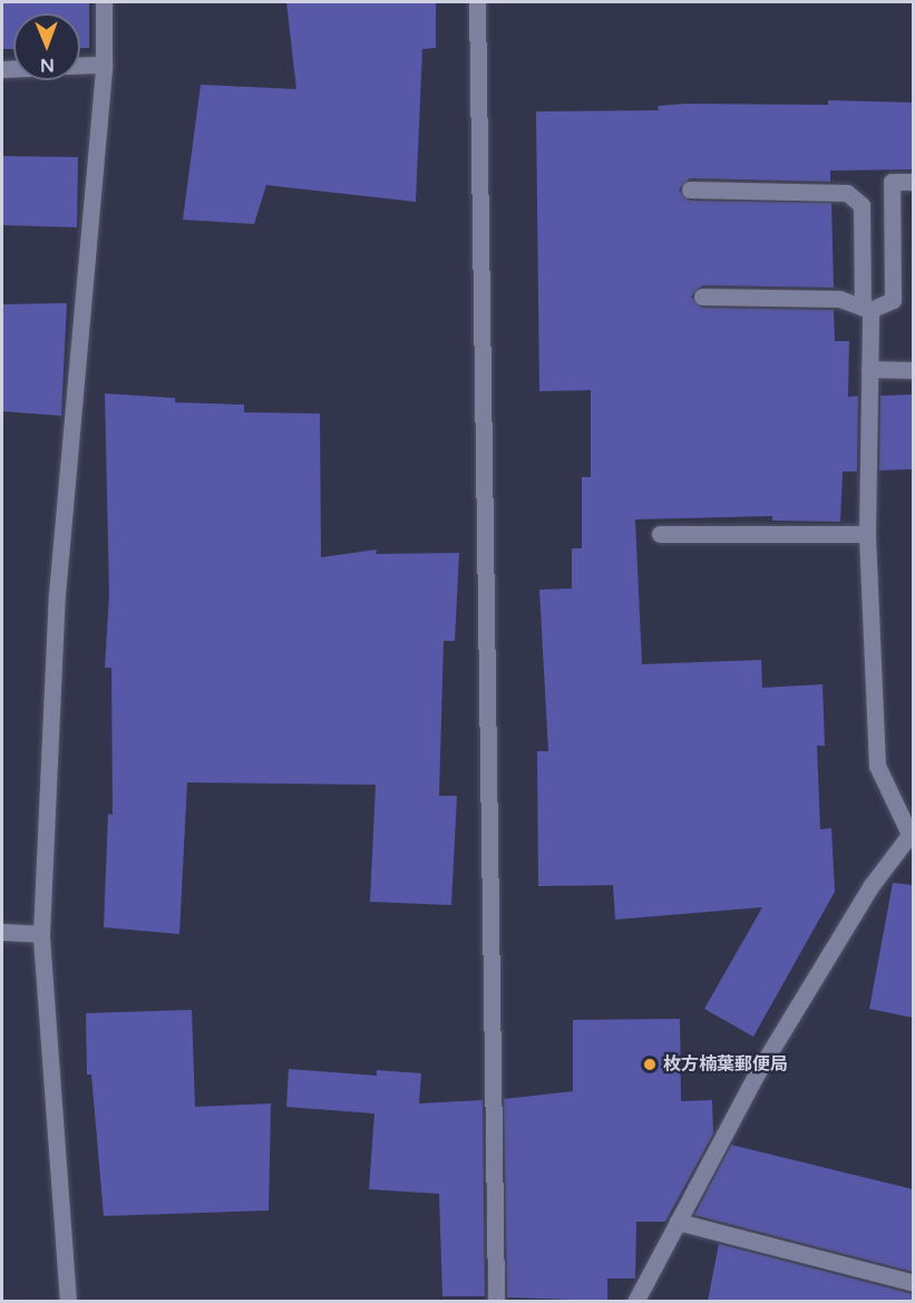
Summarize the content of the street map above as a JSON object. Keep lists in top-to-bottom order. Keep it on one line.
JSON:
{"places":["枚方楠葉郵便局"],"north":"bottom"}
